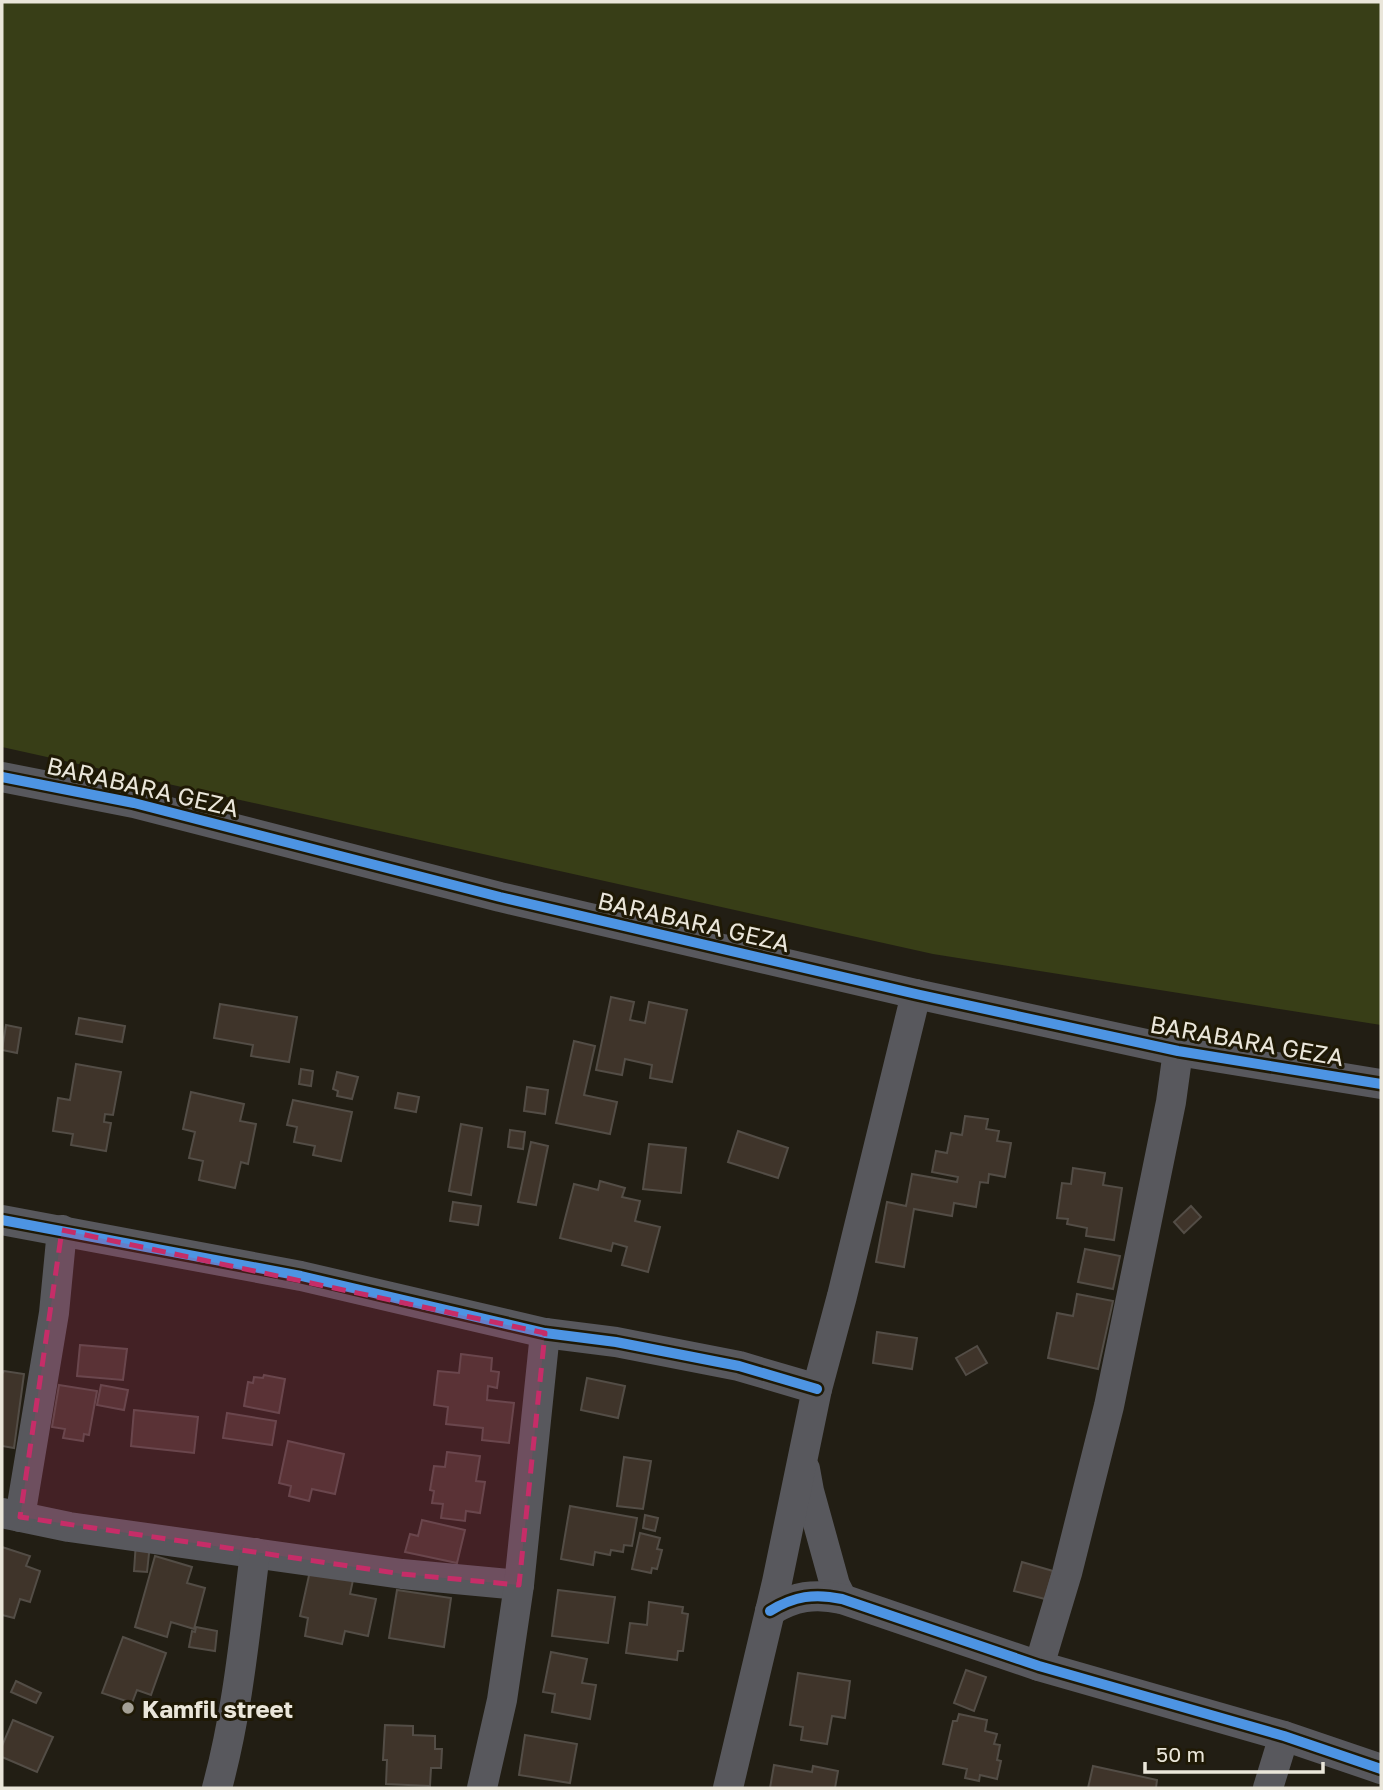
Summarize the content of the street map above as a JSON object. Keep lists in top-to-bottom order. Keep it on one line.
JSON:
{"streets":{"street":["BARABARA GEZA"]},"places":["Kamfil street"],"scale_bar":"50 m"}
